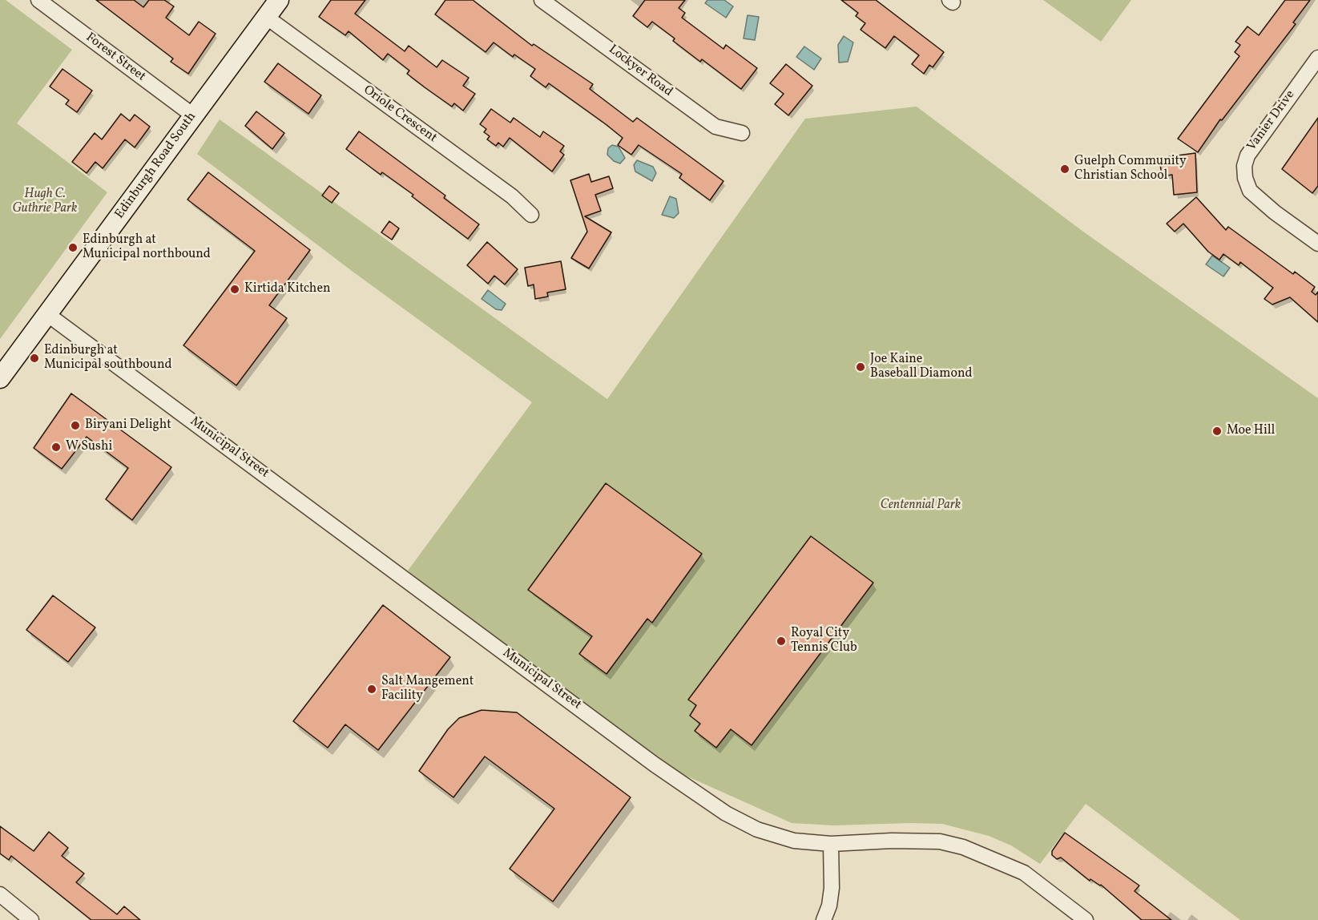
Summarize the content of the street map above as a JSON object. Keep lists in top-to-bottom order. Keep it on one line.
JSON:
{"streets":{"main road":["Edinburgh Road South"],"street":["Forest Street","Lockyer Road","Oriole Crescent","Vanier Drive","Municipal Street"]},"crossings":[["Forest Street","Edinburgh Road South"],["Oriole Crescent","Edinburgh Road South"],["Edinburgh Road South","Municipal Street"]],"parks":["Hugh C. Guthrie Park","Centennial Park"],"places":["Guelph Community Christian School","Edinburgh at Municipal northbound","Kirtida Kitchen","Edinburgh at Municipal southbound","Joe Kaine Baseball Diamond","Biryani Delight","Moe Hill","W Sushi","Royal City Tennis Club","Salt Mangement Facility"]}
